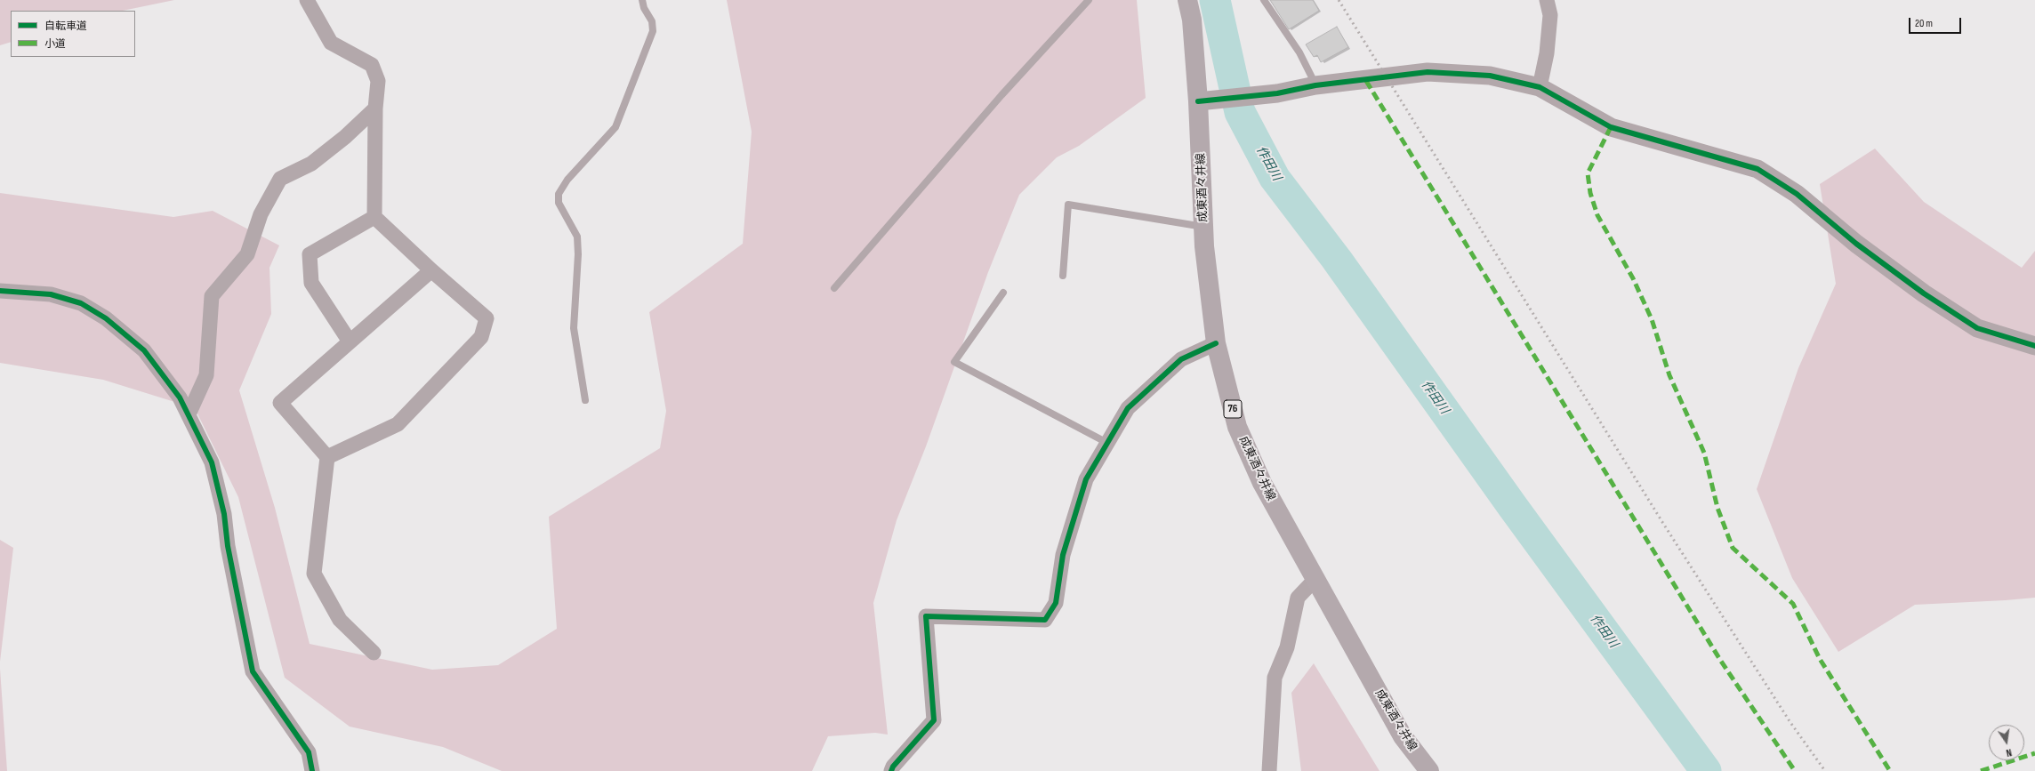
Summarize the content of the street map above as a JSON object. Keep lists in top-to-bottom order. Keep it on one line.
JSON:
{"streets":{"main road":["成東酒々井線","76"]},"water":["作田川"],"legend":["自転車道","小道"],"scale_bar":"20 m","north":"bottom"}
